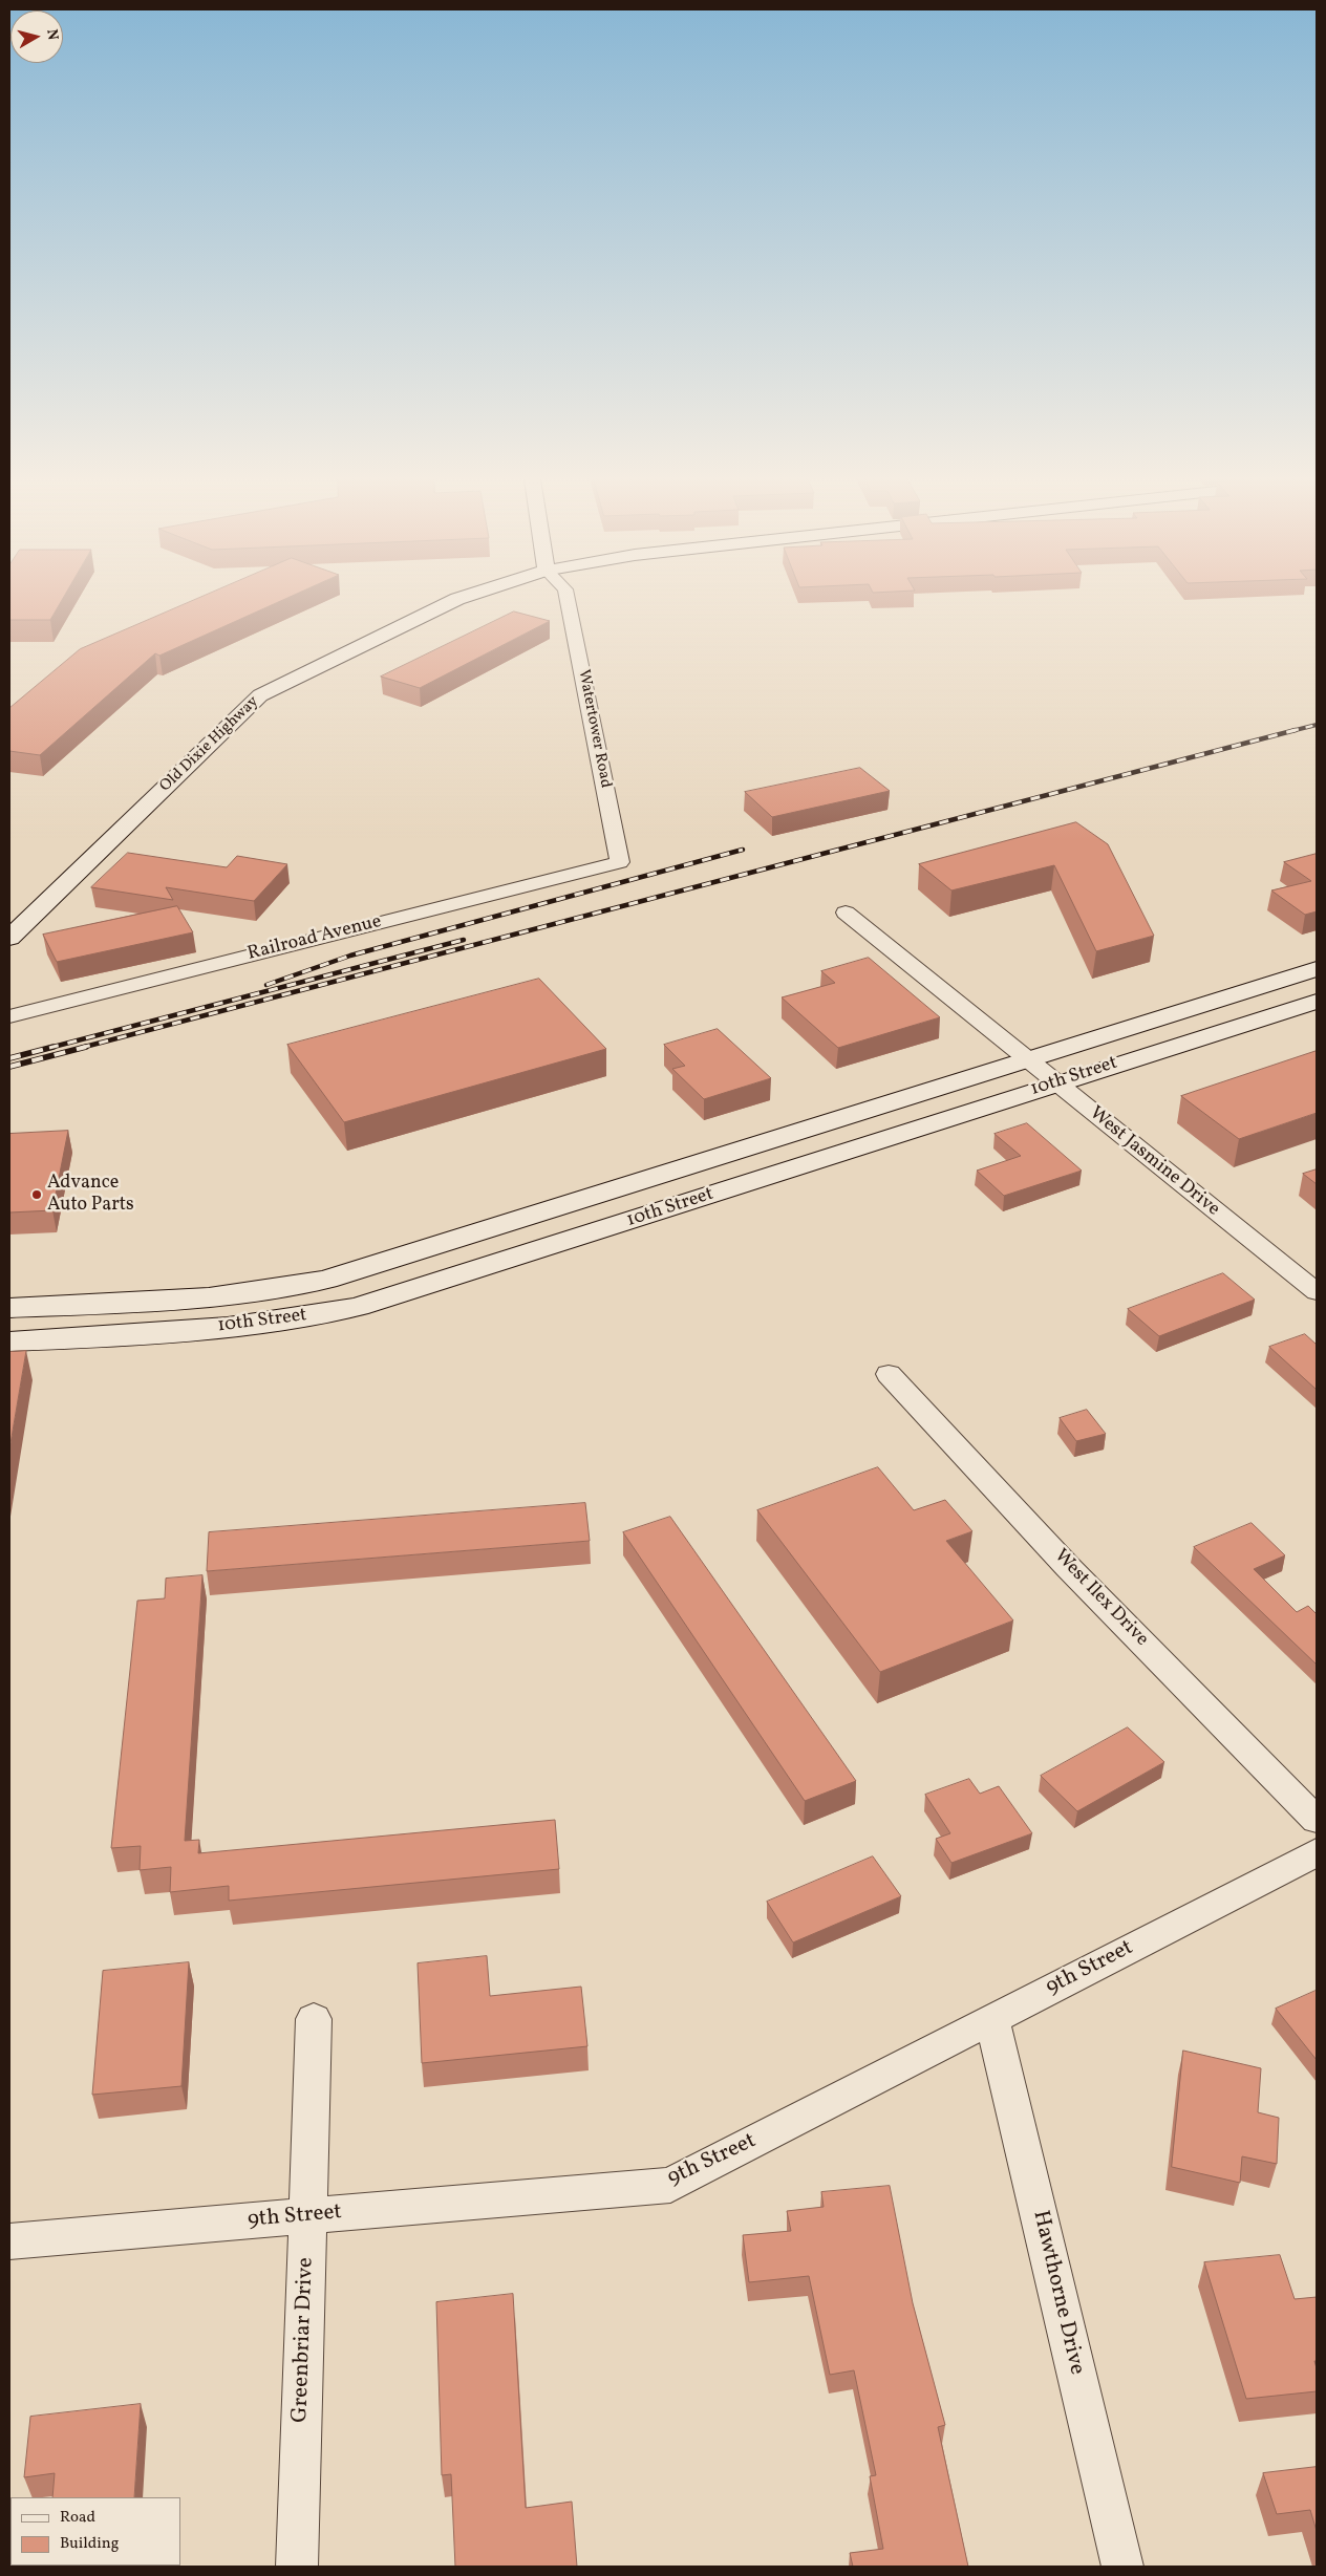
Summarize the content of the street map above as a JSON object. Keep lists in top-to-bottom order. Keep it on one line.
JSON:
{"streets":{"street":["Watertower Road","Old Dixie Highway","Railroad Avenue","10th Street","West Jasmine Drive","West Ilex Drive","9th Street","Hawthorne Drive","Greenbriar Drive"]},"crossings":[["Watertower Road","Railroad Avenue"],["10th Street","West Jasmine Drive"],["9th Street","Hawthorne Drive"],["9th Street","Greenbriar Drive"]],"places":["Advance Auto Parts"],"legend":["Road","Building"],"north":"right"}
